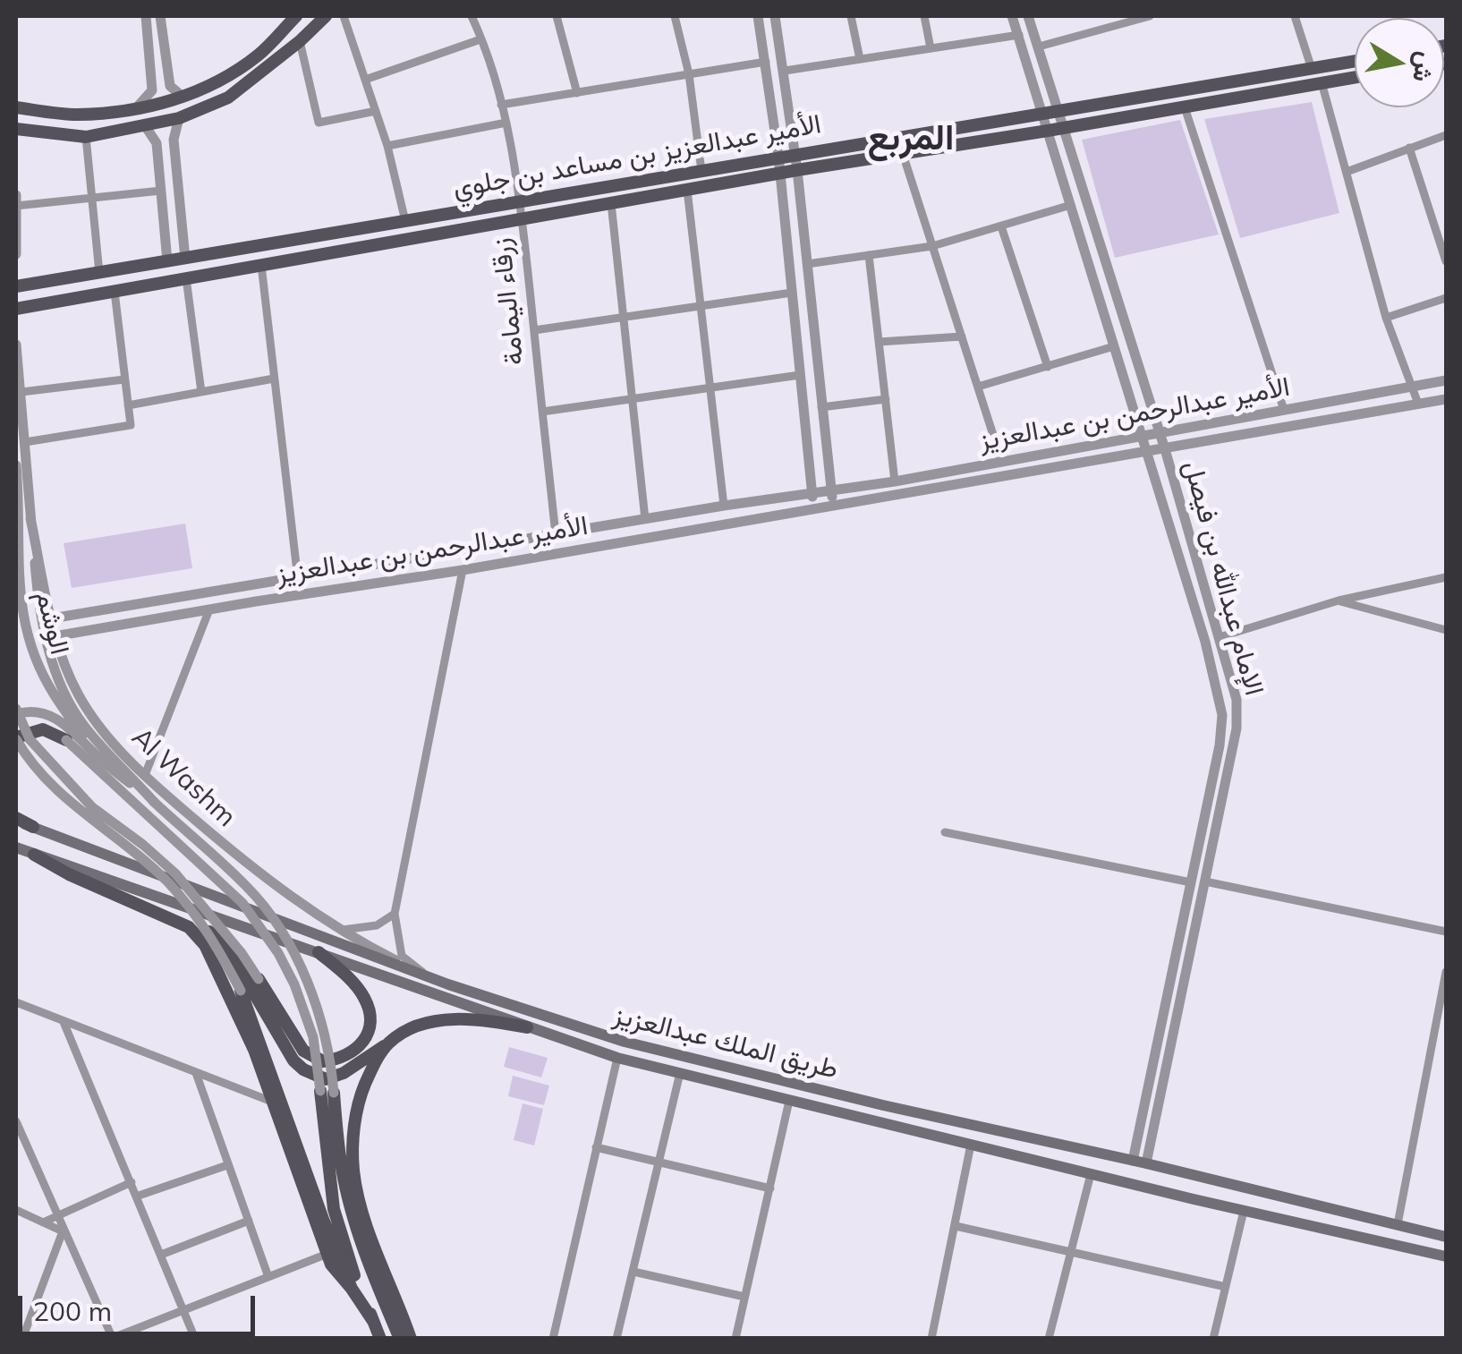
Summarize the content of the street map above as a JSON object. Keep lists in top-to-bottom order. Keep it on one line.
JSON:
{"streets":{"main road":["الأمير عبدالعزيز بن مساعد بن جلوي","طريق الملك عبدالعزيز"],"street":["زرقاء اليمامة","الأمير عبدالرحمن بن عبدالعزيز","الإمام عبدالله بن فيصل","الوشم","Al Washm"]},"crossings":[["الأمير عبدالعزيز بن مساعد بن جلوي","زرقاء اليمامة"],["الأمير عبدالعزيز بن مساعد بن جلوي","الإمام عبدالله بن فيصل"],["زرقاء اليمامة","الأمير عبدالرحمن بن عبدالعزيز"],["الأمير عبدالرحمن بن عبدالعزيز","الإمام عبدالله بن فيصل"],["الأمير عبدالرحمن بن عبدالعزيز","Al Washm"],["الإمام عبدالله بن فيصل","طريق الملك عبدالعزيز"],["الوشم","Al Washm"],["Al Washm","طريق الملك عبدالعزيز"]],"districts":["المربع"],"scale_bar":"200 m","north":"right"}
